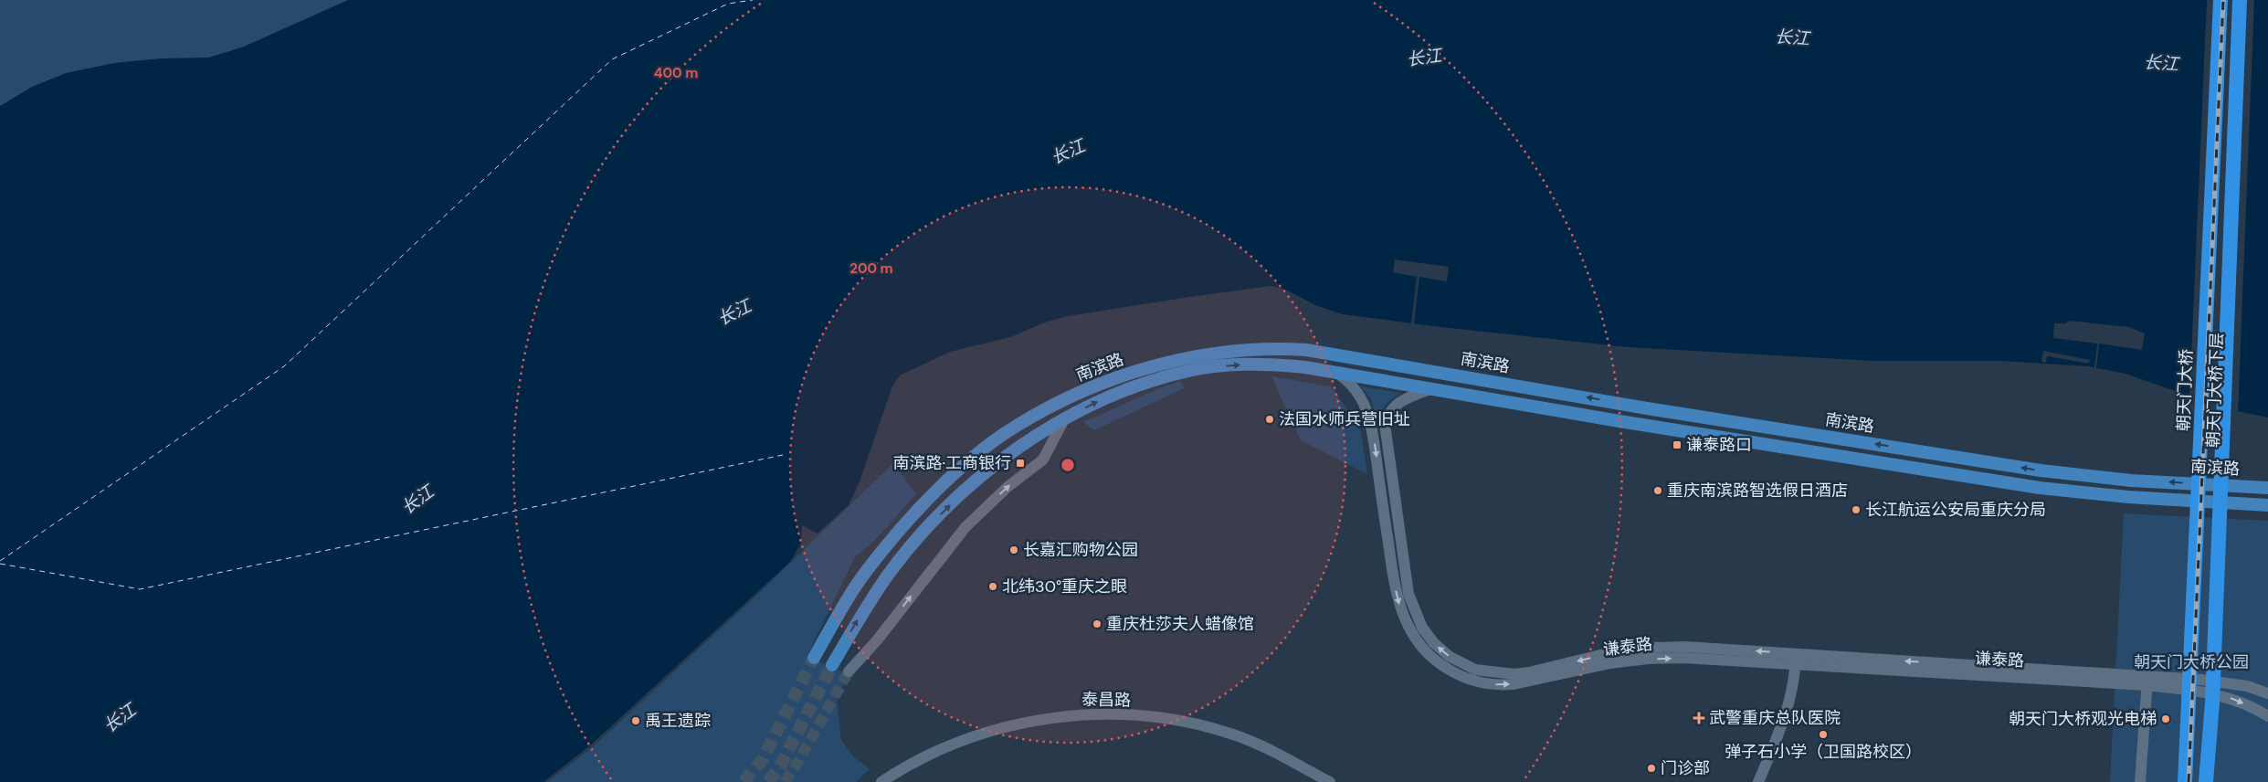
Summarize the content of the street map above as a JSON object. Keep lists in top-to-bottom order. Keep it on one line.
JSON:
{"streets":{"highway":["朝天门大桥"],"main road":["南滨路","朝天门大桥下层","谦泰路","泰昌路"]},"crossings":[["南滨路","谦泰路"]],"water":["长江"],"parks":["朝天门大桥公园"],"places":{"other":["法国水师兵营旧址","重庆南滨路智选假日酒店","长江航运公安局重庆分局","长嘉汇购物公园","北纬30°重庆之眼","重庆杜莎夫人蜡像馆","朝天门大桥观光电梯","禹王遗踪","弹子石小学（卫国路校区）","门诊部"],"transit":["谦泰路口","南滨路·工商银行"],"health":["武警重庆总队医院"]},"rings":["400 m","200 m"]}
